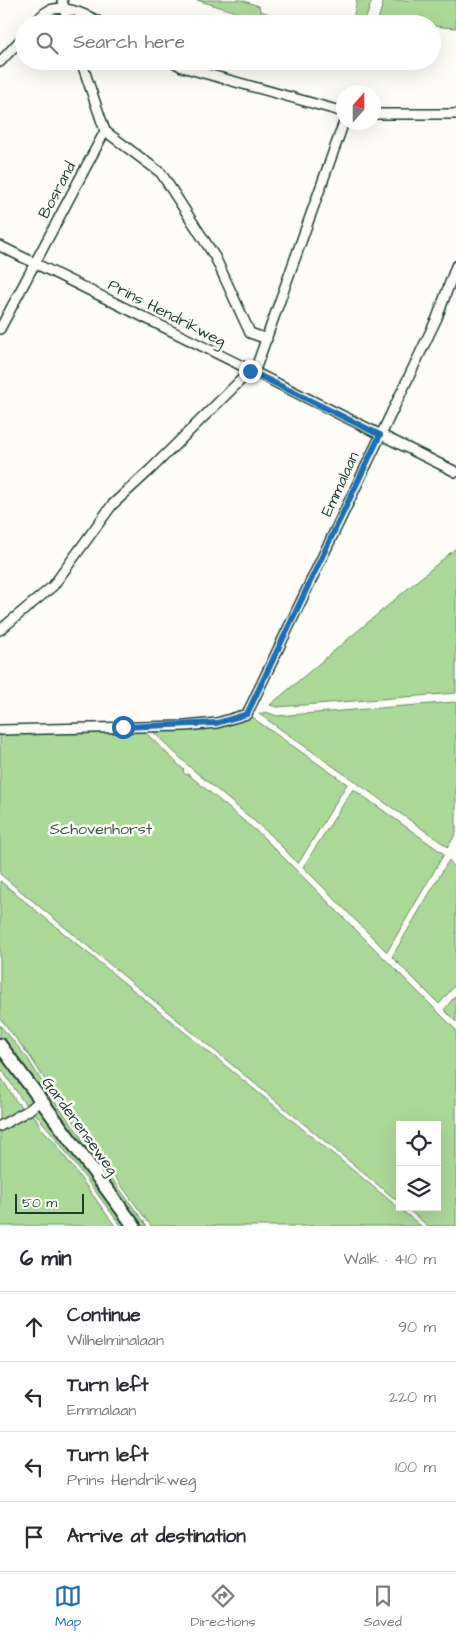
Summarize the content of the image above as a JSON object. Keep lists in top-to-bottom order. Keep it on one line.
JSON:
{"streets":{"main road":["Garderenseweg"],"street":["Bosrand","Prins Hendrikweg","Emmalaan"]},"crossings":[["Bosrand","Prins Hendrikweg"],["Prins Hendrikweg","Emmalaan"]],"parks":["Schovenhorst"],"scale_bar":"50 m","north":"top","page":{"search":"Search here","scale":"50 m","heading":["6 min","Walk · 410 m"],"list":[["Continue","Wilhelminalaan","90 m"],["Turn left","Emmalaan","220 m"],["Turn left","Prins Hendrikweg","100 m"],"Arrive at destination"],"nav":["Map","Directions","Saved"]}}
